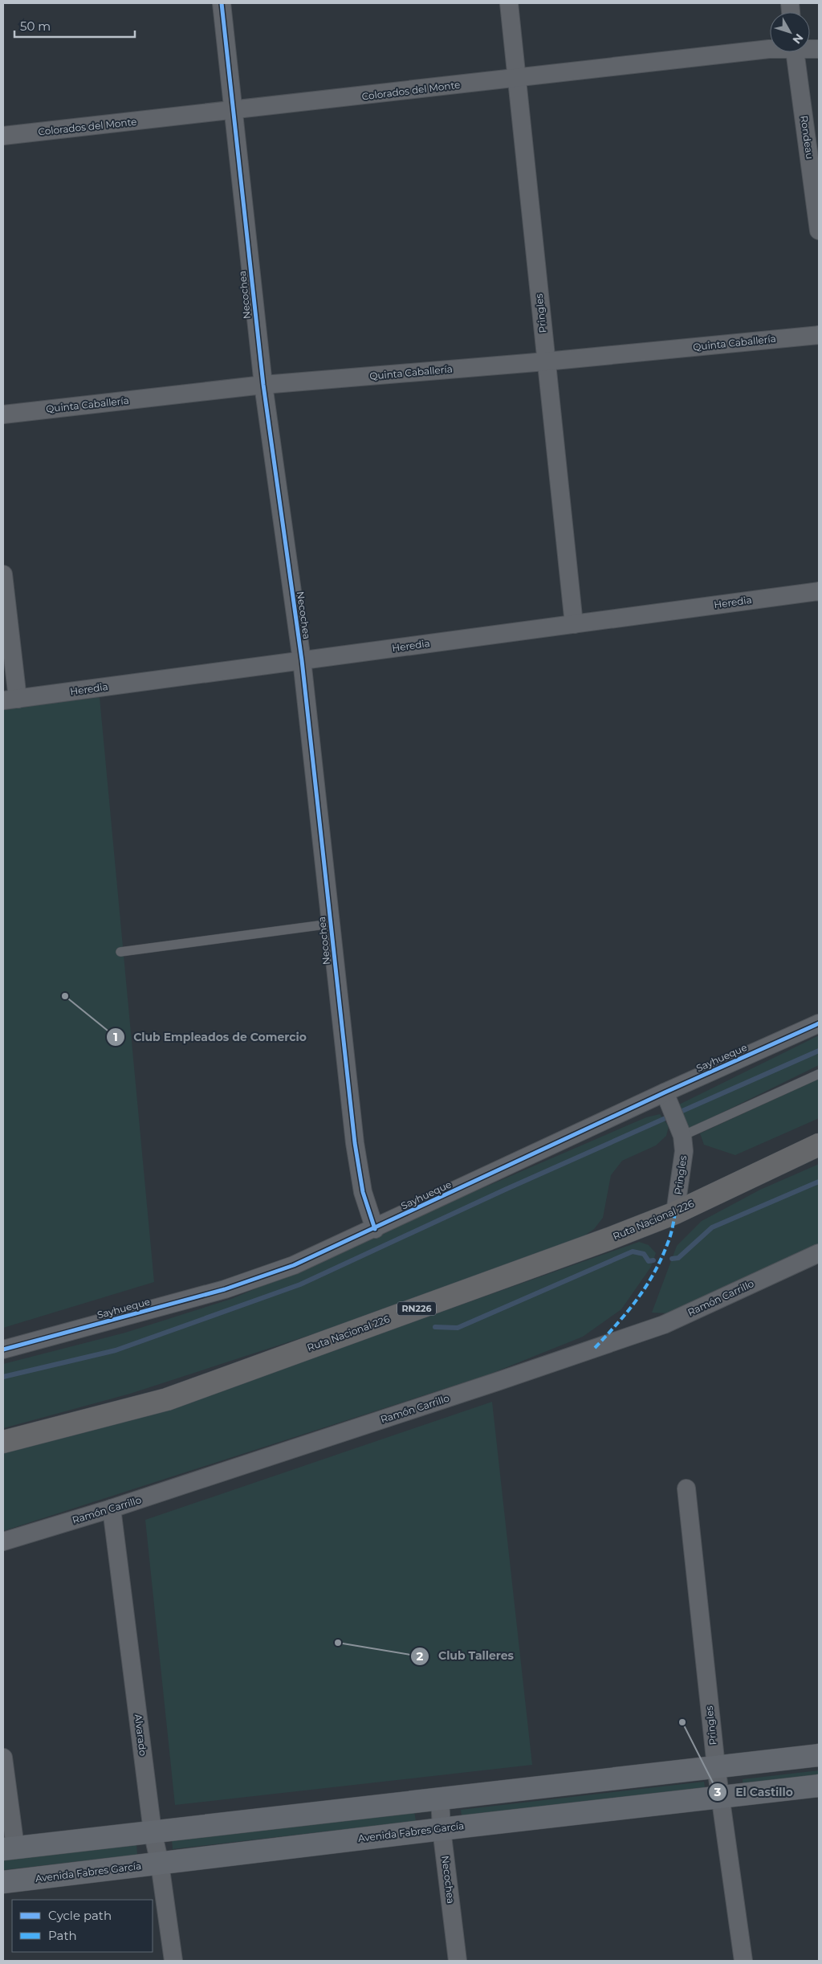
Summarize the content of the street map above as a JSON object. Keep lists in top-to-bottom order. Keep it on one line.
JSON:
{"streets":{"highway":["Ruta Nacional 226","RN226"],"street":["Colorados del Monte","Rondeau","Necochea","Pringles","Quinta Caballería","Heredia","Sayhueque","Ramón Carrillo","Alvarado","Avenida Fabres García"]},"crossings":[["Colorados del Monte","Necochea"],["Colorados del Monte","Pringles"],["Necochea","Quinta Caballería"],["Necochea","Heredia"],["Necochea","Sayhueque"],["Necochea","Avenida Fabres García"],["Pringles","Quinta Caballería"],["Pringles","Heredia"],["Pringles","Sayhueque"],["Pringles","Ruta Nacional 226"],["Pringles","Avenida Fabres García"],["Ramón Carrillo","Alvarado"],["Alvarado","Avenida Fabres García"]],"places":["Club Empleados de Comercio","Club Talleres","El Castillo"],"legend":["Cycle path","Path"],"scale_bar":"50 m","north":"bottom right"}
